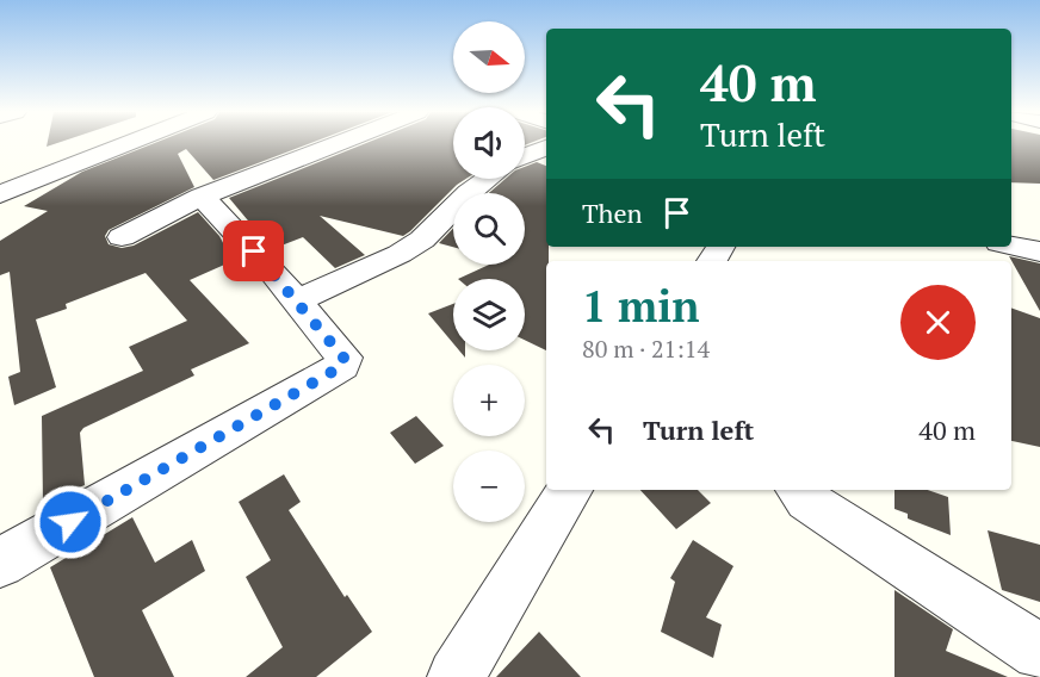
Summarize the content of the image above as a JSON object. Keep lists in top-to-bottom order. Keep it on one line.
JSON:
{"north":"right","page":{"map_buttons":["+","−"],"turn":["40 m","Turn left"],"then":"Then","heading":["1 min","80 m · 21:14"],"list":[{"name":"Turn left","value":"40 m"}]}}
